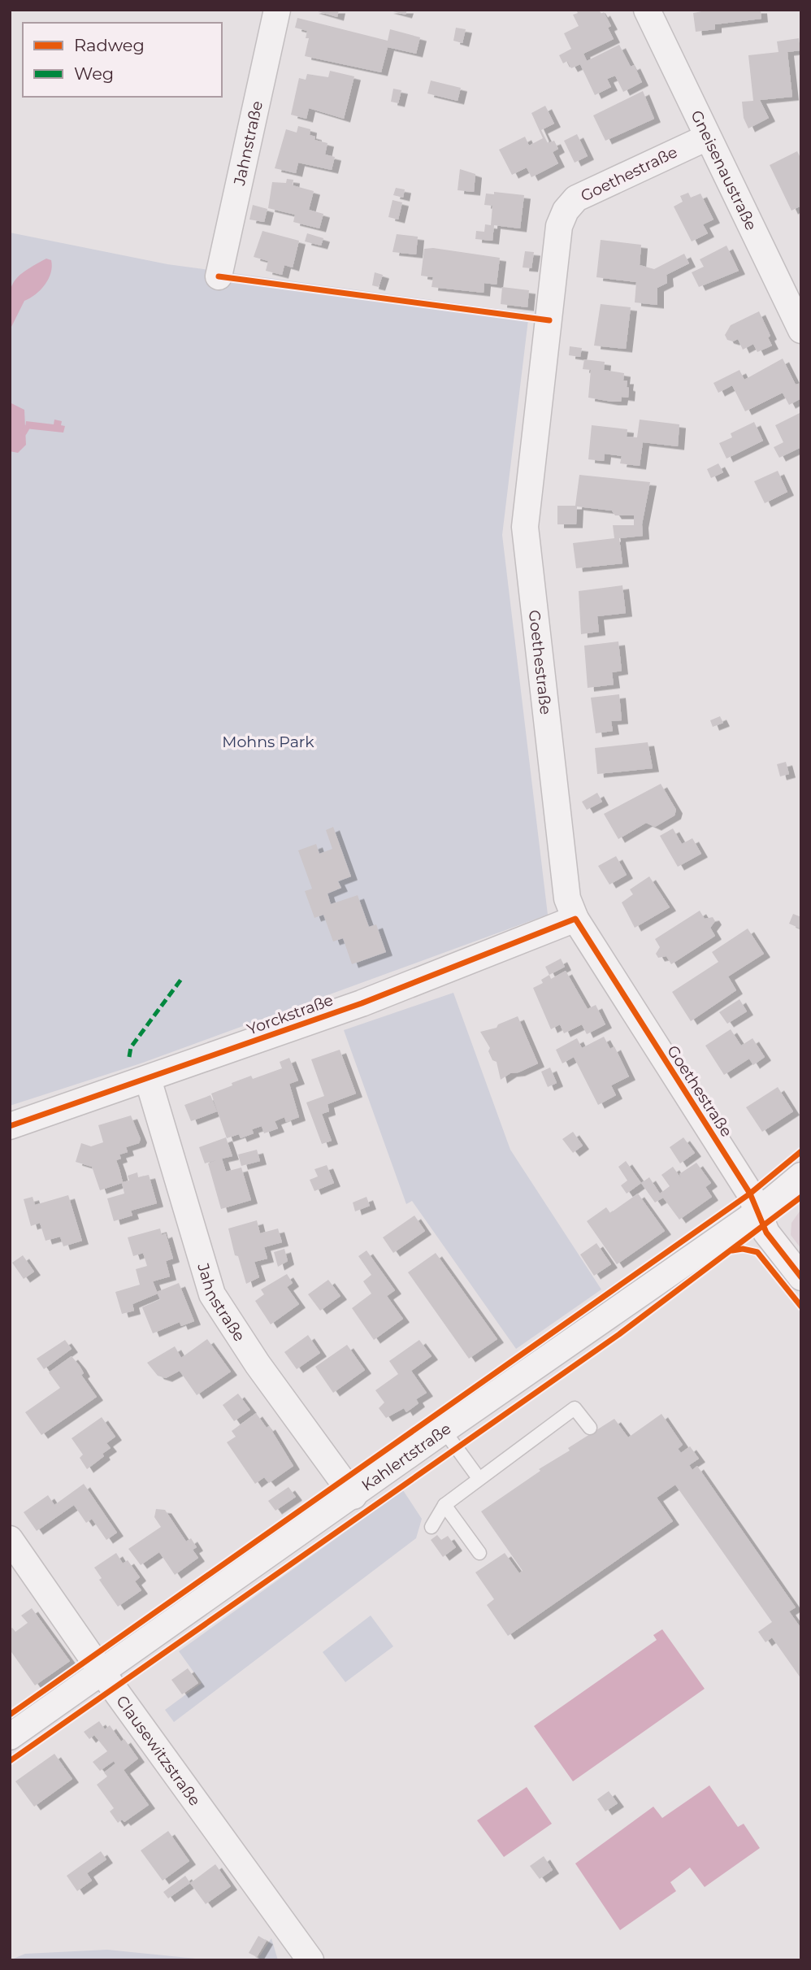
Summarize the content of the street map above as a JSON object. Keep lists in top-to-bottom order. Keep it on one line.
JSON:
{"streets":{"street":["Jahnstraße","Gneisenaustraße","Goethestraße","Yorckstraße","Kahlertstraße","Clausewitzstraße"]},"crossings":[["Jahnstraße","Yorckstraße"],["Jahnstraße","Kahlertstraße"],["Gneisenaustraße","Goethestraße"],["Goethestraße","Yorckstraße"],["Goethestraße","Kahlertstraße"],["Kahlertstraße","Clausewitzstraße"]],"parks":["Mohns Park"],"legend":["Radweg","Weg"]}
